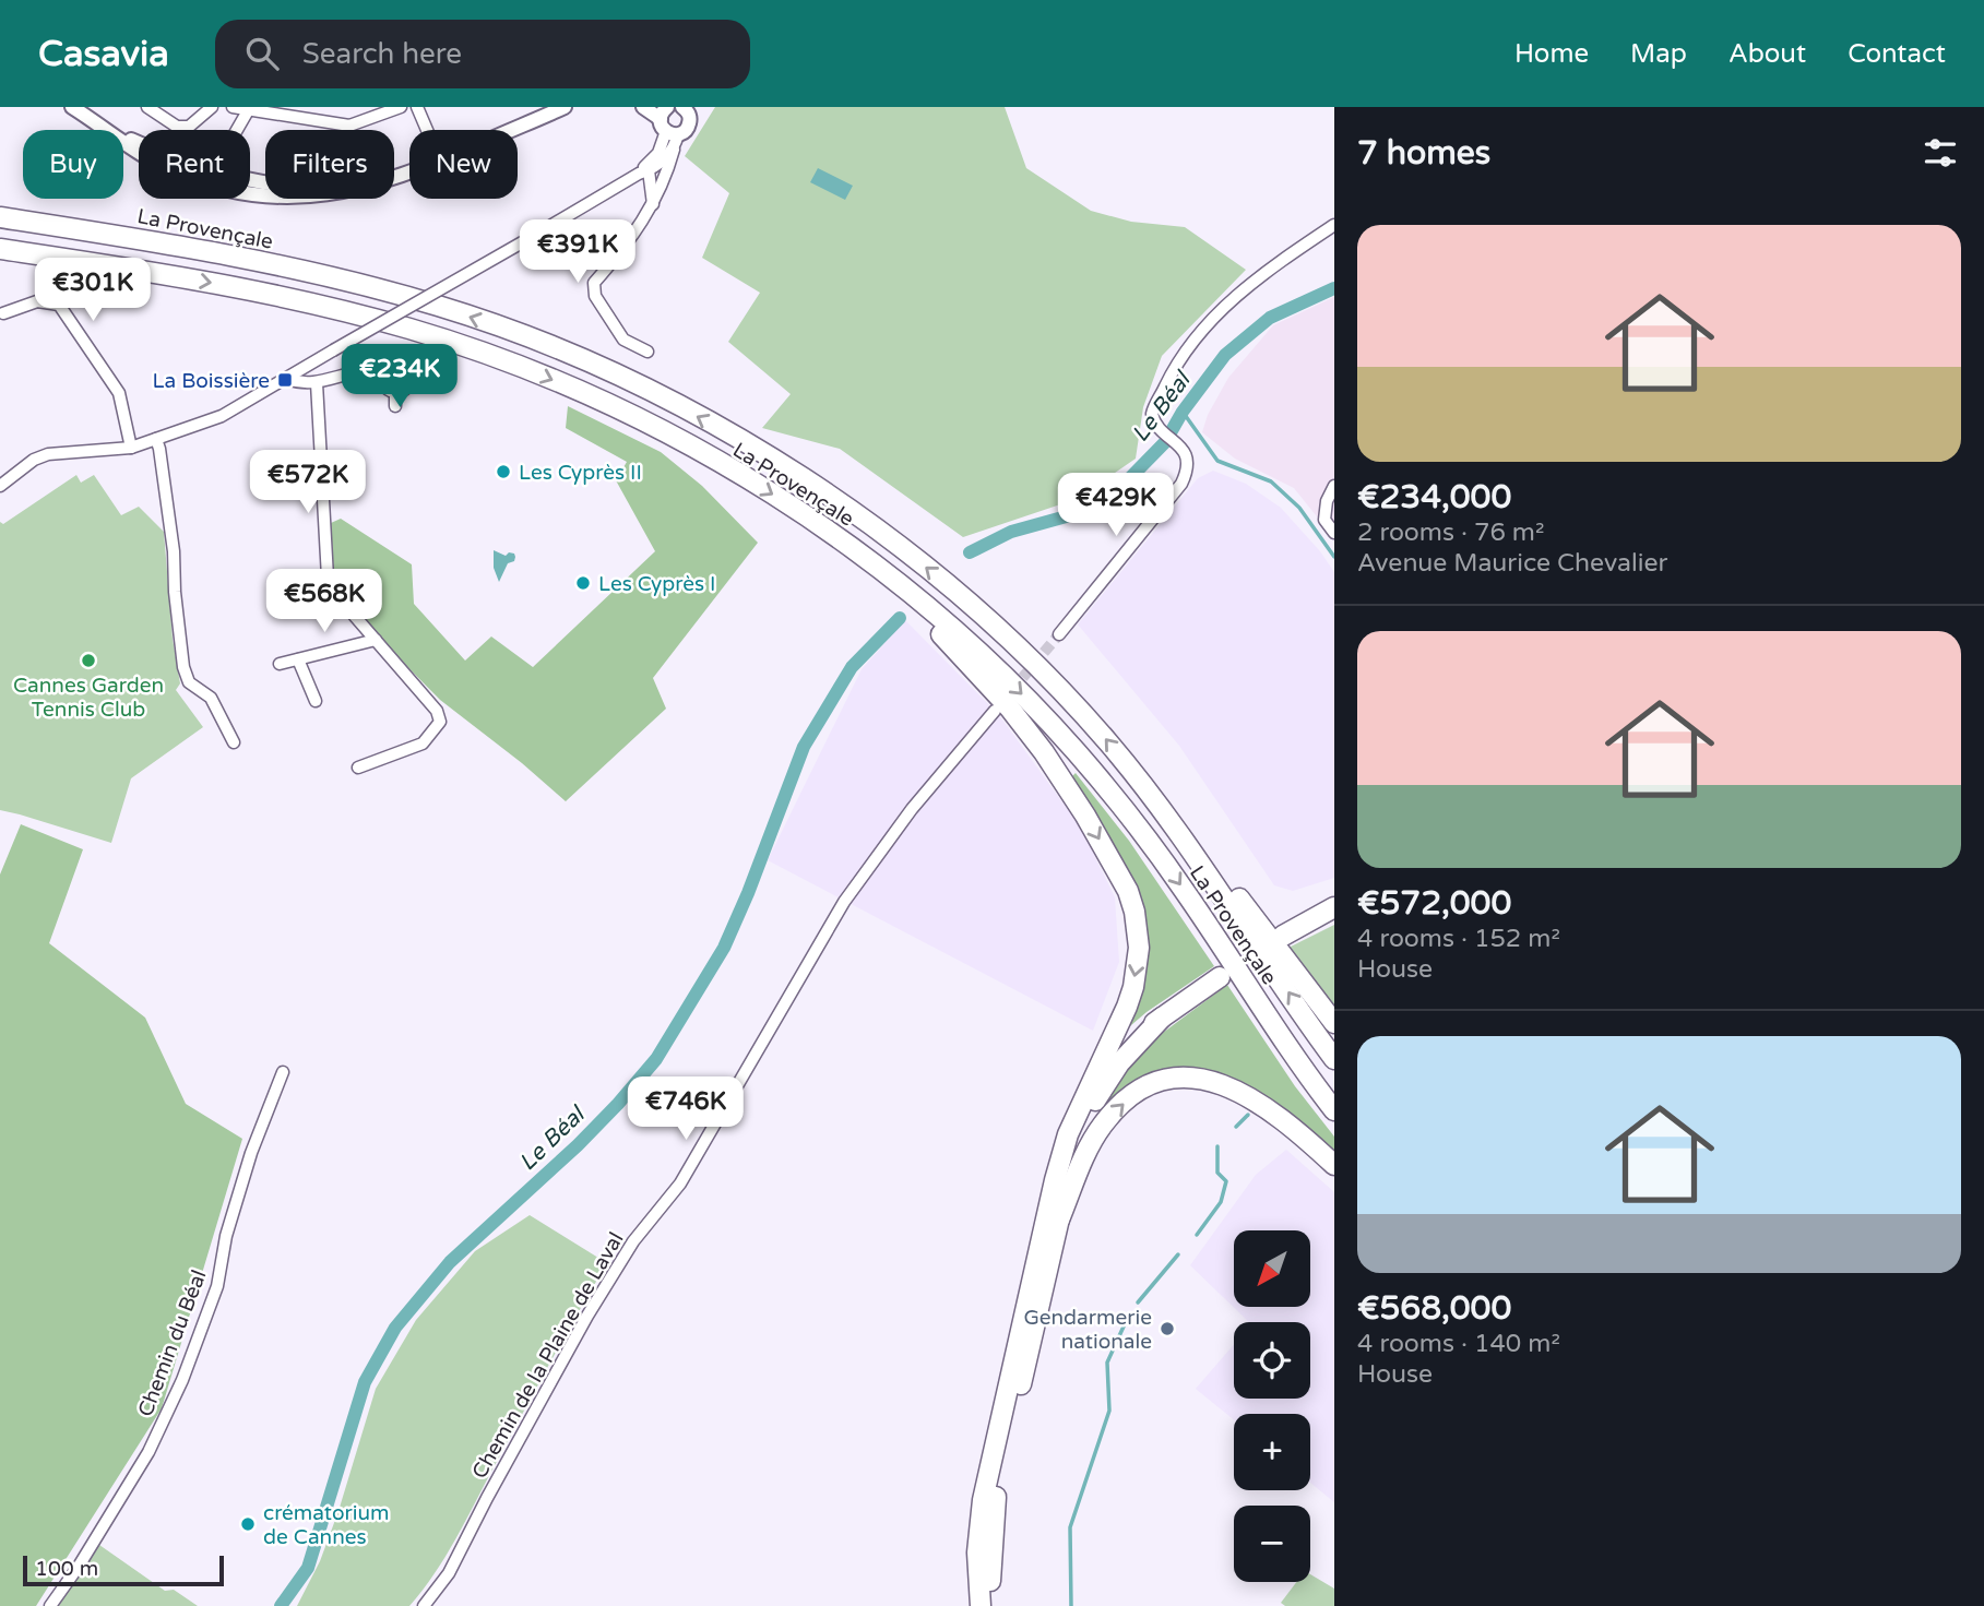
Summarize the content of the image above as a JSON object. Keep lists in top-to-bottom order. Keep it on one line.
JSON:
{"streets":{"highway":["La Provençale"],"street":["Chemin du Béal","Chemin de la Plaine de Laval"]},"water":["Le Béal"],"places":{"transit":["La Boissière"],"other":["Les Cyprès II","Les Cyprès I","Cannes Garden Tennis Club","Gendarmerie nationale","crématorium de Cannes"]},"scale_bar":"100 m","north":"bottom left","page":{"header":"Casavia","search":"Search here","nav":["Home","Map","About","Contact"],"heading":"7 homes","chip":["Buy","Rent","Filters","New"],"list":[{"name":"€234,000","note":"2 rooms · 76 m² · Avenue Maurice Chevalier"},{"name":"€572,000","note":"4 rooms · 152 m² · House"},{"name":"€568,000","note":"4 rooms · 140 m² · House"}],"price":["€391K","€301K","€234K","€572K","€429K","€568K","€746K"],"map_buttons":["+","−"],"scale":"100 m"}}
